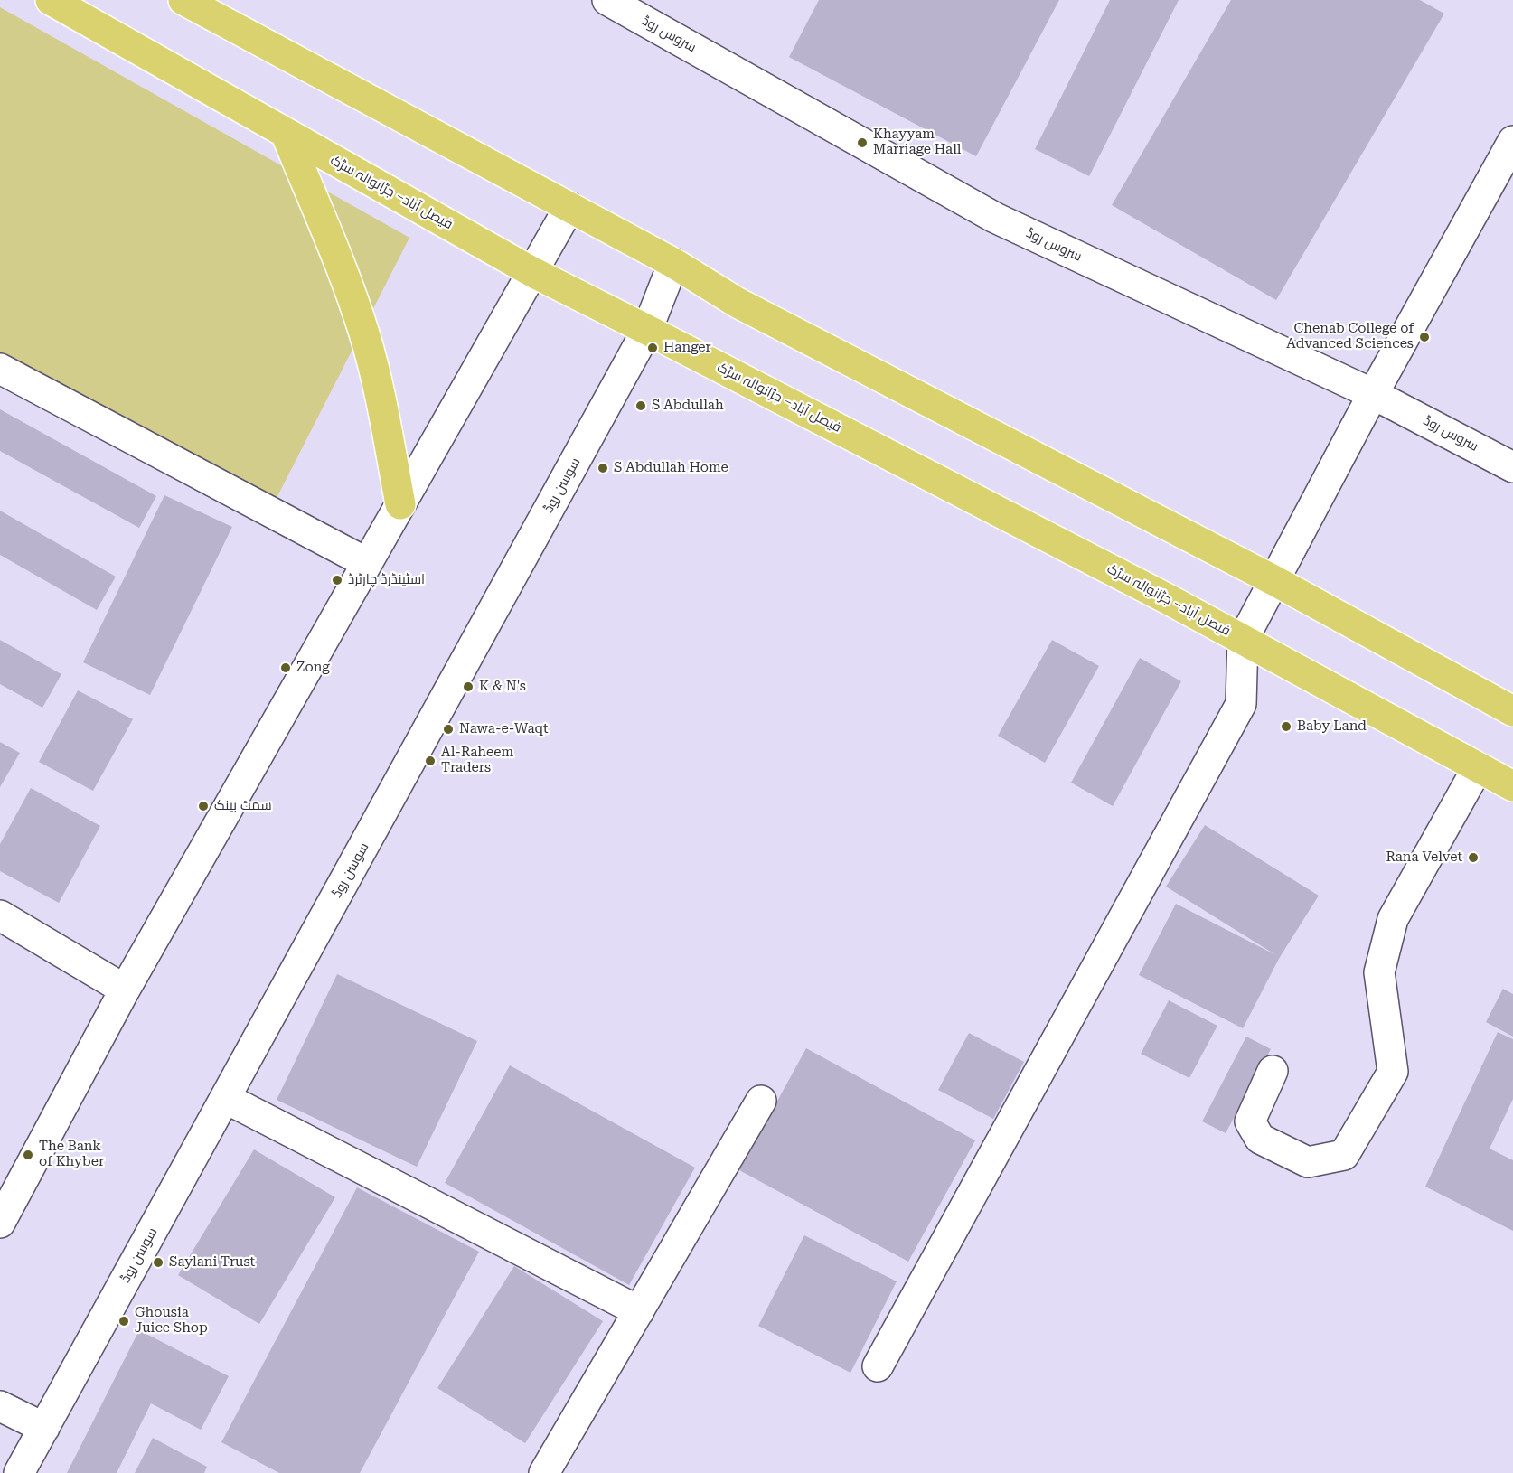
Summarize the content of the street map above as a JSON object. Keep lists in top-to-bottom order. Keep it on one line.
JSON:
{"streets":{"main road":["فیصل آباد– جڑانوالہ سڑک"],"street":["سروس روڈ","سوسن روڈ"]},"crossings":[["فیصل آباد– جڑانوالہ سڑک","سوسن روڈ"]],"places":["Khayyam Marriage Hall","Chenab College of Advanced Sciences","Hanger","S Abdullah","S Abdullah Home","اسٹینڈرڈ چارٹرڈ","Zong","K & N's","Baby Land","Nawa-e-Waqt","Al-Raheem Traders","سمٹ بینک","Rana Velvet","The Bank of Khyber","Saylani Trust","Ghousia Juice Shop"]}
